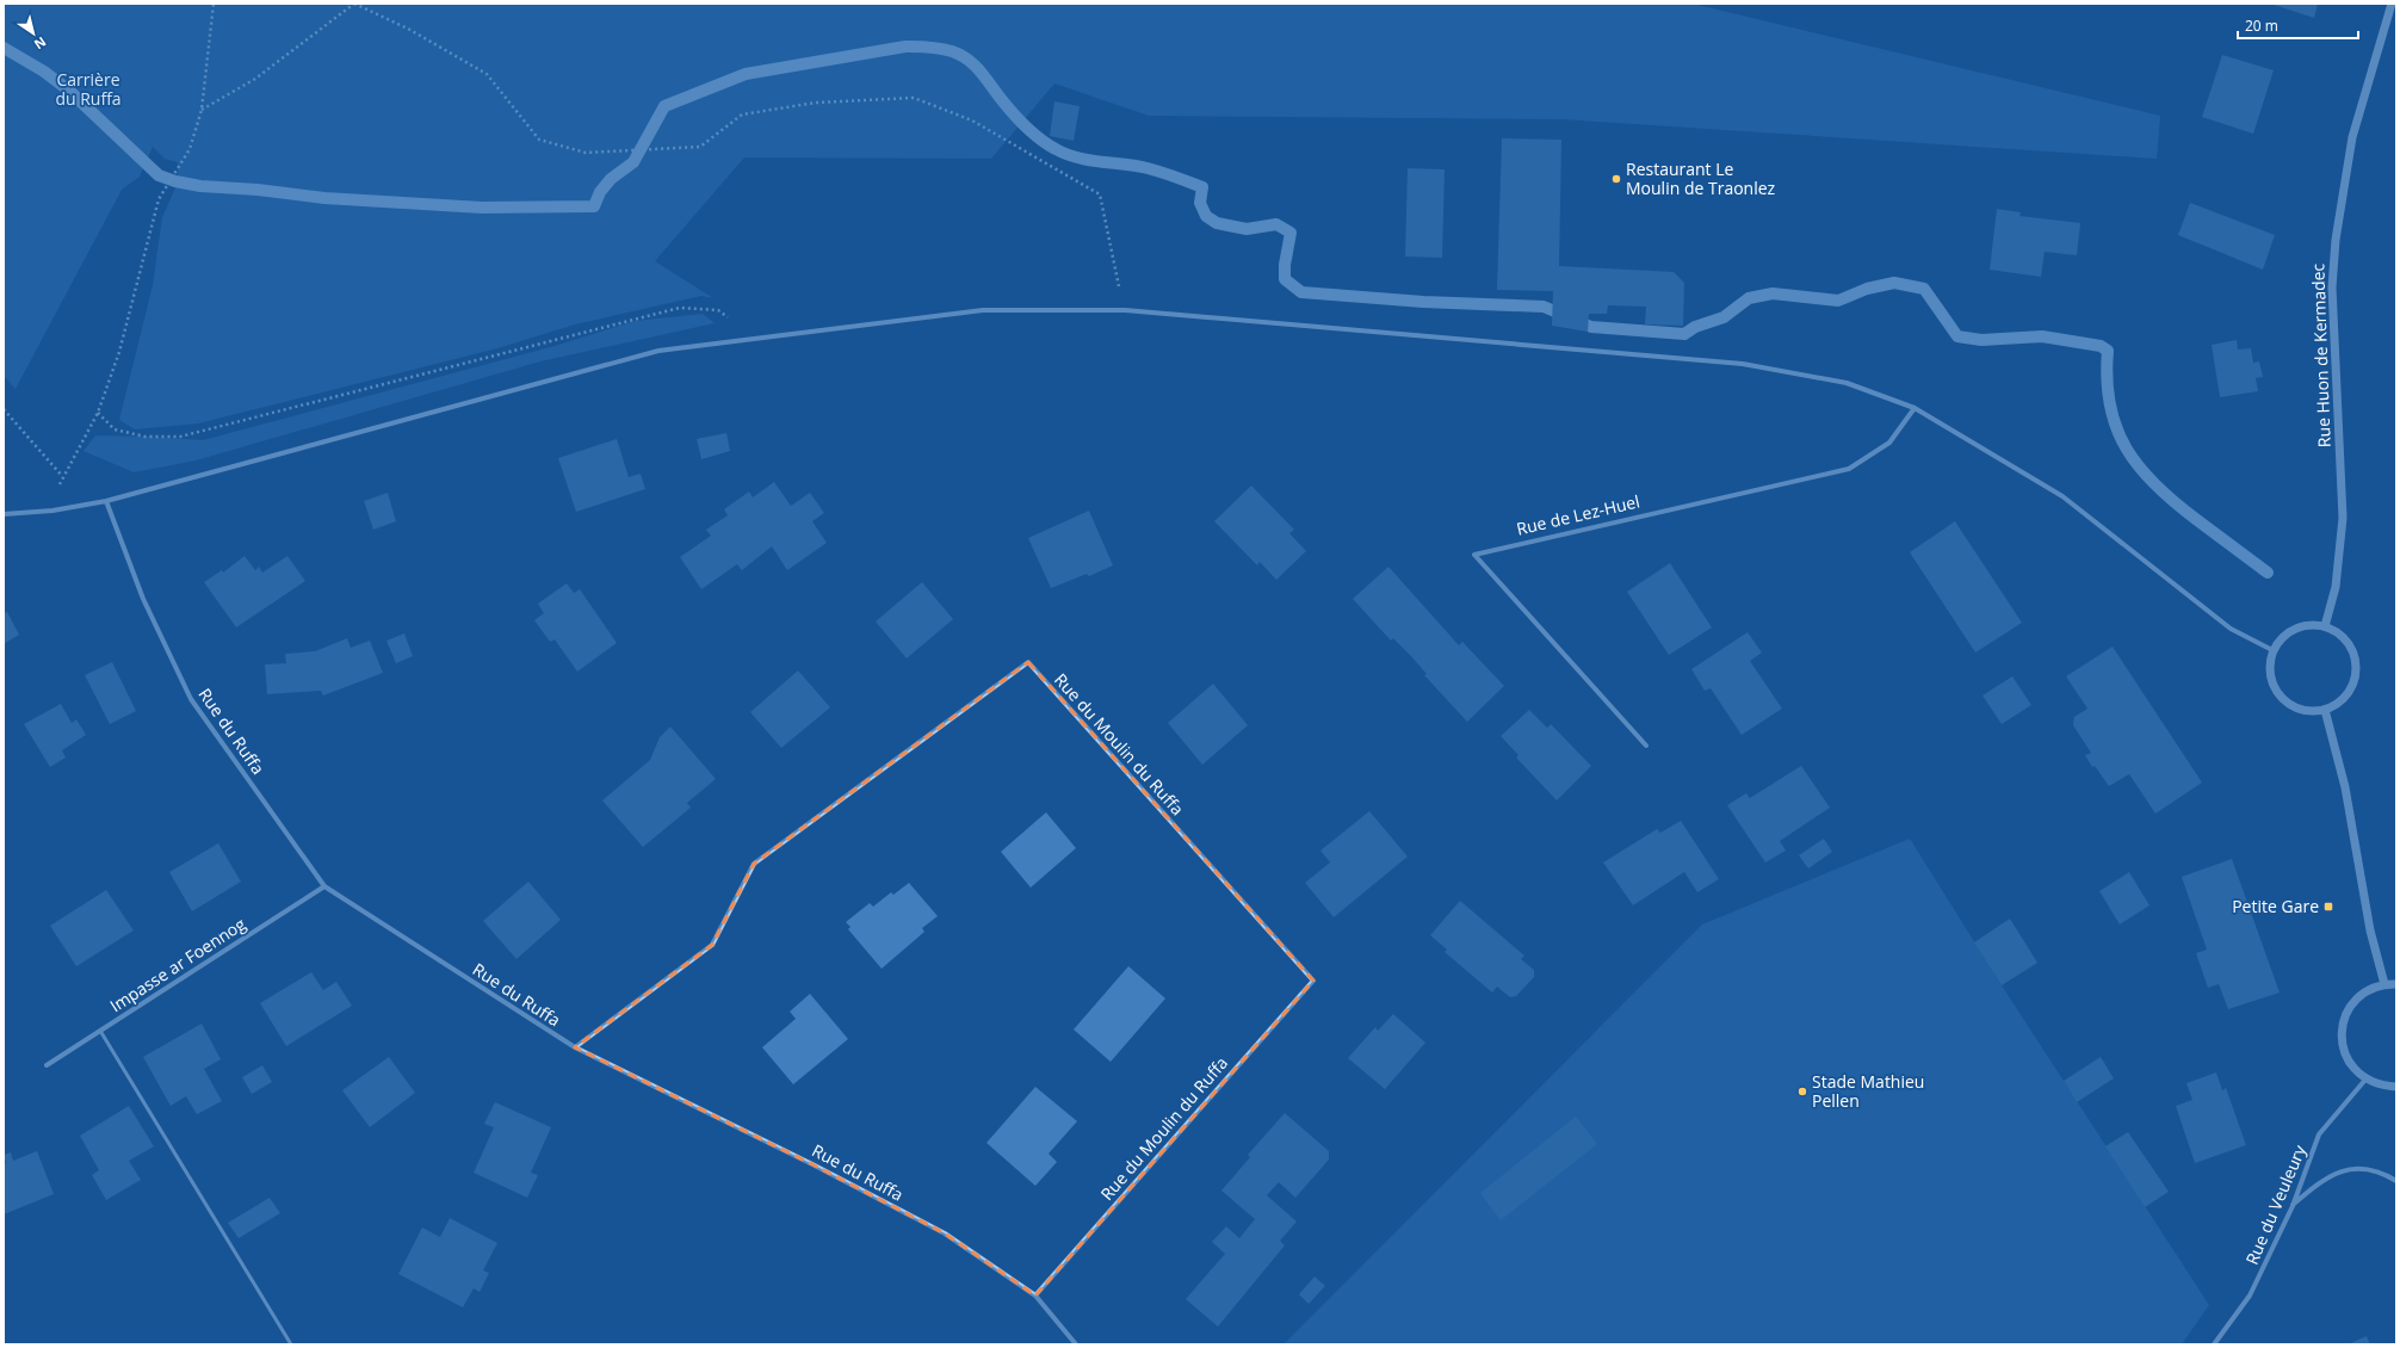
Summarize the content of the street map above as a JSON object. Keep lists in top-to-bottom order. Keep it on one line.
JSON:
{"streets":{"street":["Rue Huon de Kermadec","Rue de Lez-Huel","Rue du Ruffa","Rue du Moulin du Ruffa","Impasse ar Foennog","Rue du Veuleury"]},"crossings":[["Rue du Ruffa","Rue du Moulin du Ruffa"],["Rue du Ruffa","Impasse ar Foennog"]],"parks":["Carrière du Ruffa"],"places":{"other":["Restaurant Le Moulin de Traonlez","Stade Mathieu Pellen"],"transit":["Petite Gare"]},"scale_bar":"20 m","north":"bottom right"}
